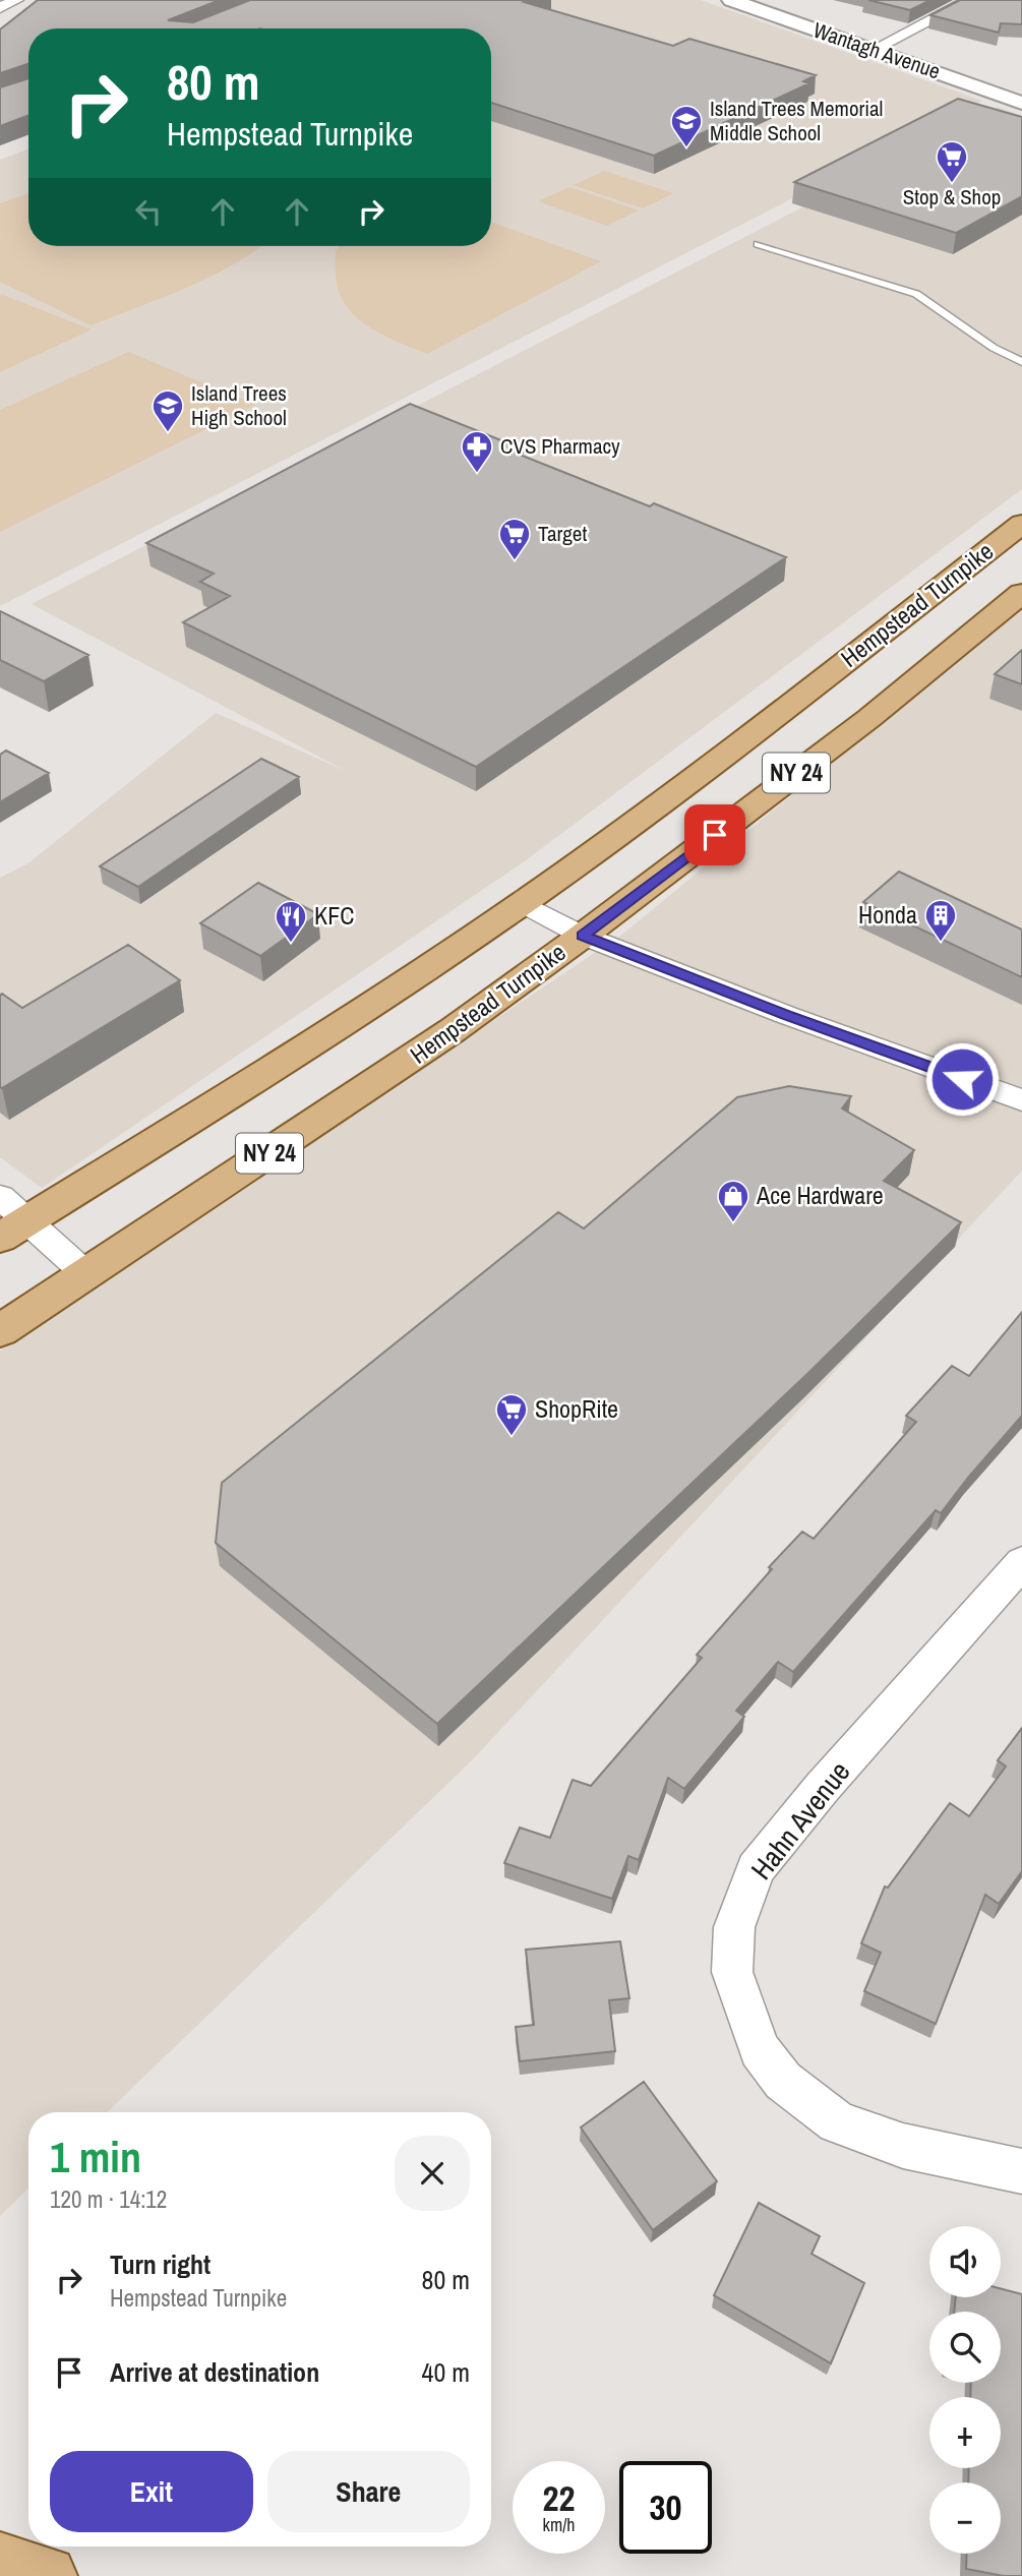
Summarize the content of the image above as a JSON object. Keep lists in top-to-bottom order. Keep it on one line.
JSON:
{"streets":{"main road":["Wantagh Avenue","Hempstead Turnpike","NY 24"],"street":["Hahn Avenue"]},"places":{"school or university":["Island Trees Memorial Middle School","Island Trees High School"],"supermarket":["Stop & Shop","Target","ShopRite"],"pharmacy":["CVS Pharmacy"],"building":["Honda"],"restaurant":["KFC"],"shop":["Ace Hardware"]},"page":{"turn":["80 m","Hempstead Turnpike"],"heading":["1 min","120 m · 14:12"],"map_buttons":["+","−"],"list":[{"name":"Turn right","note":"Hempstead Turnpike","value":"80 m"},{"name":"Arrive at destination","value":"40 m"}],"buttons":["Exit","Share"],"speed":"22 km/h","limit":"30"}}
